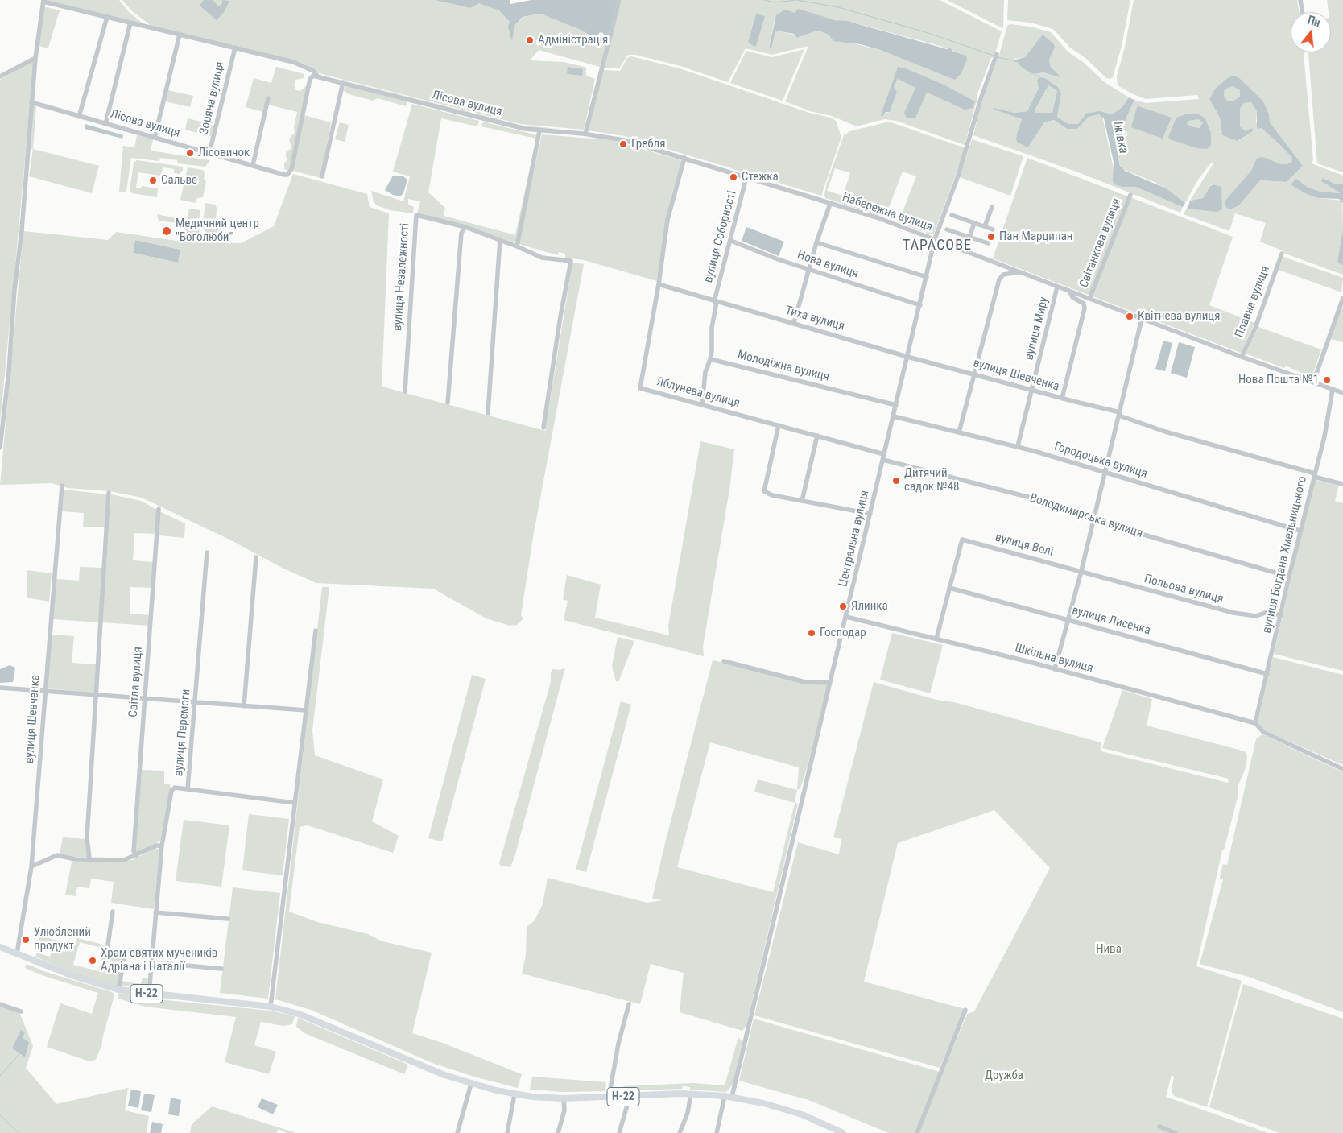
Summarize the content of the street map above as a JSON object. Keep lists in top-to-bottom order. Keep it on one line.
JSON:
{"streets":{"main road":["Н-22"],"street":["Зоряна вулиця","Лісова вулиця","Набережна вулиця","вулиця Соборності","Світанкова вулиця","Нова вулиця","вулиця Незалежності","Плавна вулиця","Тиха вулиця","вулиця Миру","Молодіжна вулиця","вулиця Шевченка","Яблунева вулиця","Городоцька вулиця","Володимирська вулиця","Центральна вулиця","вулиця Волі","вулиця Богдана Хмельницького","Польова вулиця","вулиця Лисенка","Шкільна вулиця","Світла вулиця","вулиця Перемоги"]},"crossings":[["Зоряна вулиця","Лісова вулиця"],["Лісова вулиця","Набережна вулиця"],["Набережна вулиця","вулиця Соборності"],["Набережна вулиця","Світанкова вулиця"],["Набережна вулиця","Плавна вулиця"],["Набережна вулиця","вулиця Миру"],["Набережна вулиця","Яблунева вулиця"],["Набережна вулиця","Центральна вулиця"],["Набережна вулиця","вулиця Богдана Хмельницького"],["вулиця Соборності","Нова вулиця"],["вулиця Соборності","Тиха вулиця"],["Нова вулиця","Центральна вулиця"],["Тиха вулиця","вулиця Шевченка"],["Тиха вулиця","Яблунева вулиця"],["Тиха вулиця","Центральна вулиця"],["вулиця Миру","вулиця Шевченка"],["вулиця Миру","Городоцька вулиця"],["Молодіжна вулиця","Центральна вулиця"],["вулиця Шевченка","Центральна вулиця"],["вулиця Шевченка","вулиця Богдана Хмельницького"],["вулиця Шевченка","Н-22"],["Яблунева вулиця","Володимирська вулиця"],["Яблунева вулиця","Центральна вулиця"],["Городоцька вулиця","Центральна вулиця"],["Городоцька вулиця","вулиця Богдана Хмельницького"],["Володимирська вулиця","Центральна вулиця"],["Володимирська вулиця","вулиця Богдана Хмельницького"],["Центральна вулиця","Шкільна вулиця"],["Центральна вулиця","Н-22"],["вулиця Волі","Польова вулиця"],["вулиця Волі","вулиця Лисенка"],["вулиця Богдана Хмельницького","Польова вулиця"],["вулиця Богдана Хмельницького","вулиця Лисенка"],["вулиця Богдана Хмельницького","Шкільна вулиця"],["вулиця Перемоги","Н-22"]],"districts":["ТАРАСОВЕ"],"water":["Іжівка"],"parks":["Нива","Дружба"],"places":["Адміністрація","Гребля","Лісовичок","Стежка","Сальве","Медичний центр \"Боголюби\"","Пан Марципан","Квітнева вулиця","Нова Пошта №1","Дитячий садок №48","Ялинка","Господар","Улюблений продукт","Храм святих мучеників Адріана і Наталії"],"north":"top"}
